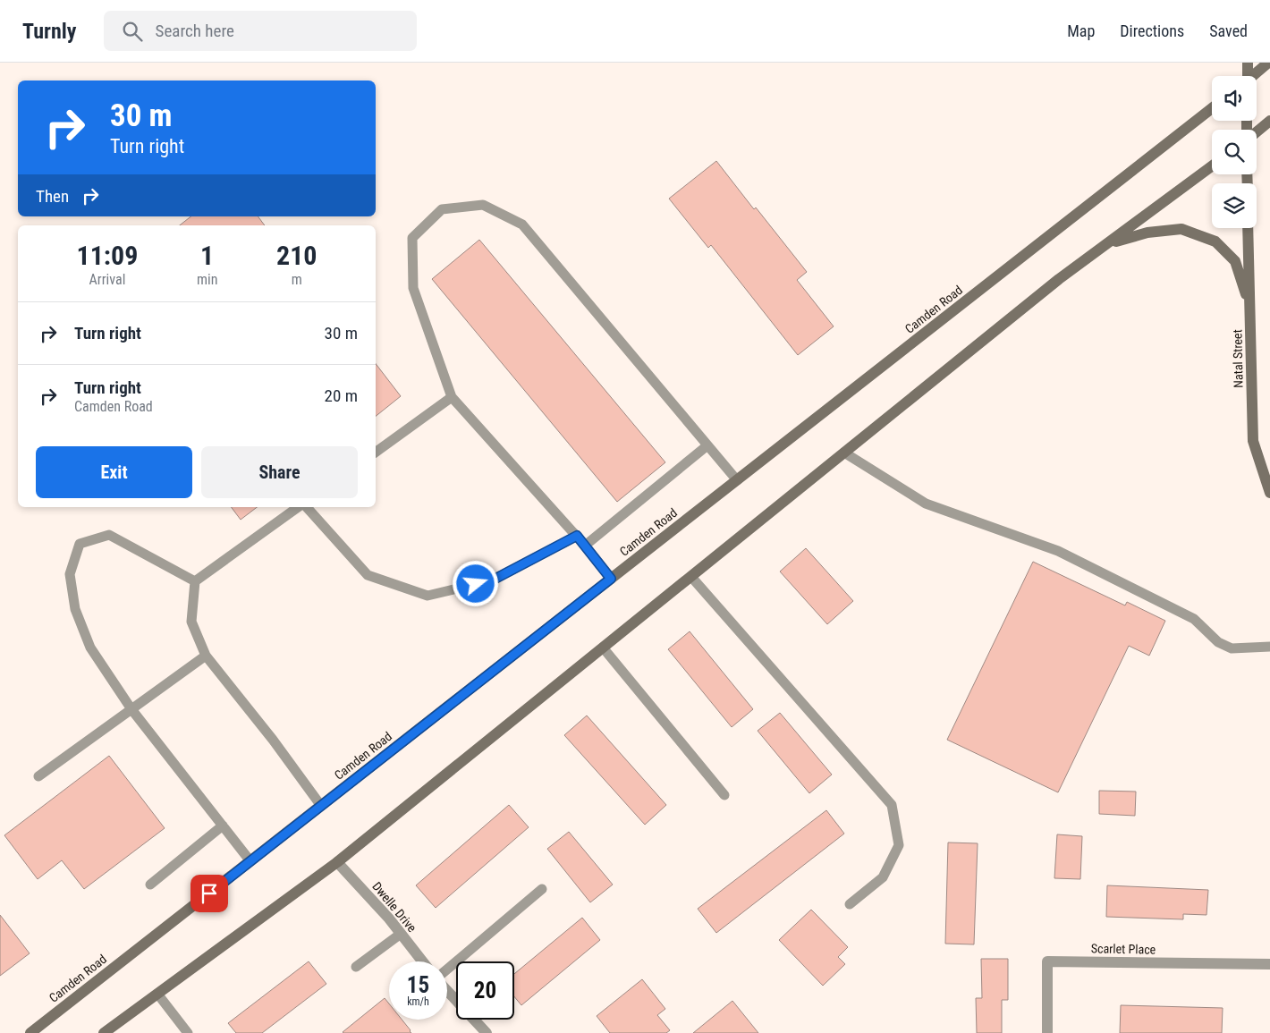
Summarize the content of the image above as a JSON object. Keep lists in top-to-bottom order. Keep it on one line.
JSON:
{"streets":{"street":["Camden Road","Natal Street","Dwelle Drive","Scarlet Place"]},"page":{"header":"Turnly","search":"Search here","nav":["Map","Directions","Saved"],"turn":["30 m","Turn right"],"then":"Then","eta":["11:09","Arrival","1","min","210","m"],"list":[{"name":"Turn right","value":"30 m"},{"name":"Turn right","note":"Camden Road","value":"20 m"}],"buttons":["Exit","Share"],"speed":"15 km/h","limit":"20"}}
